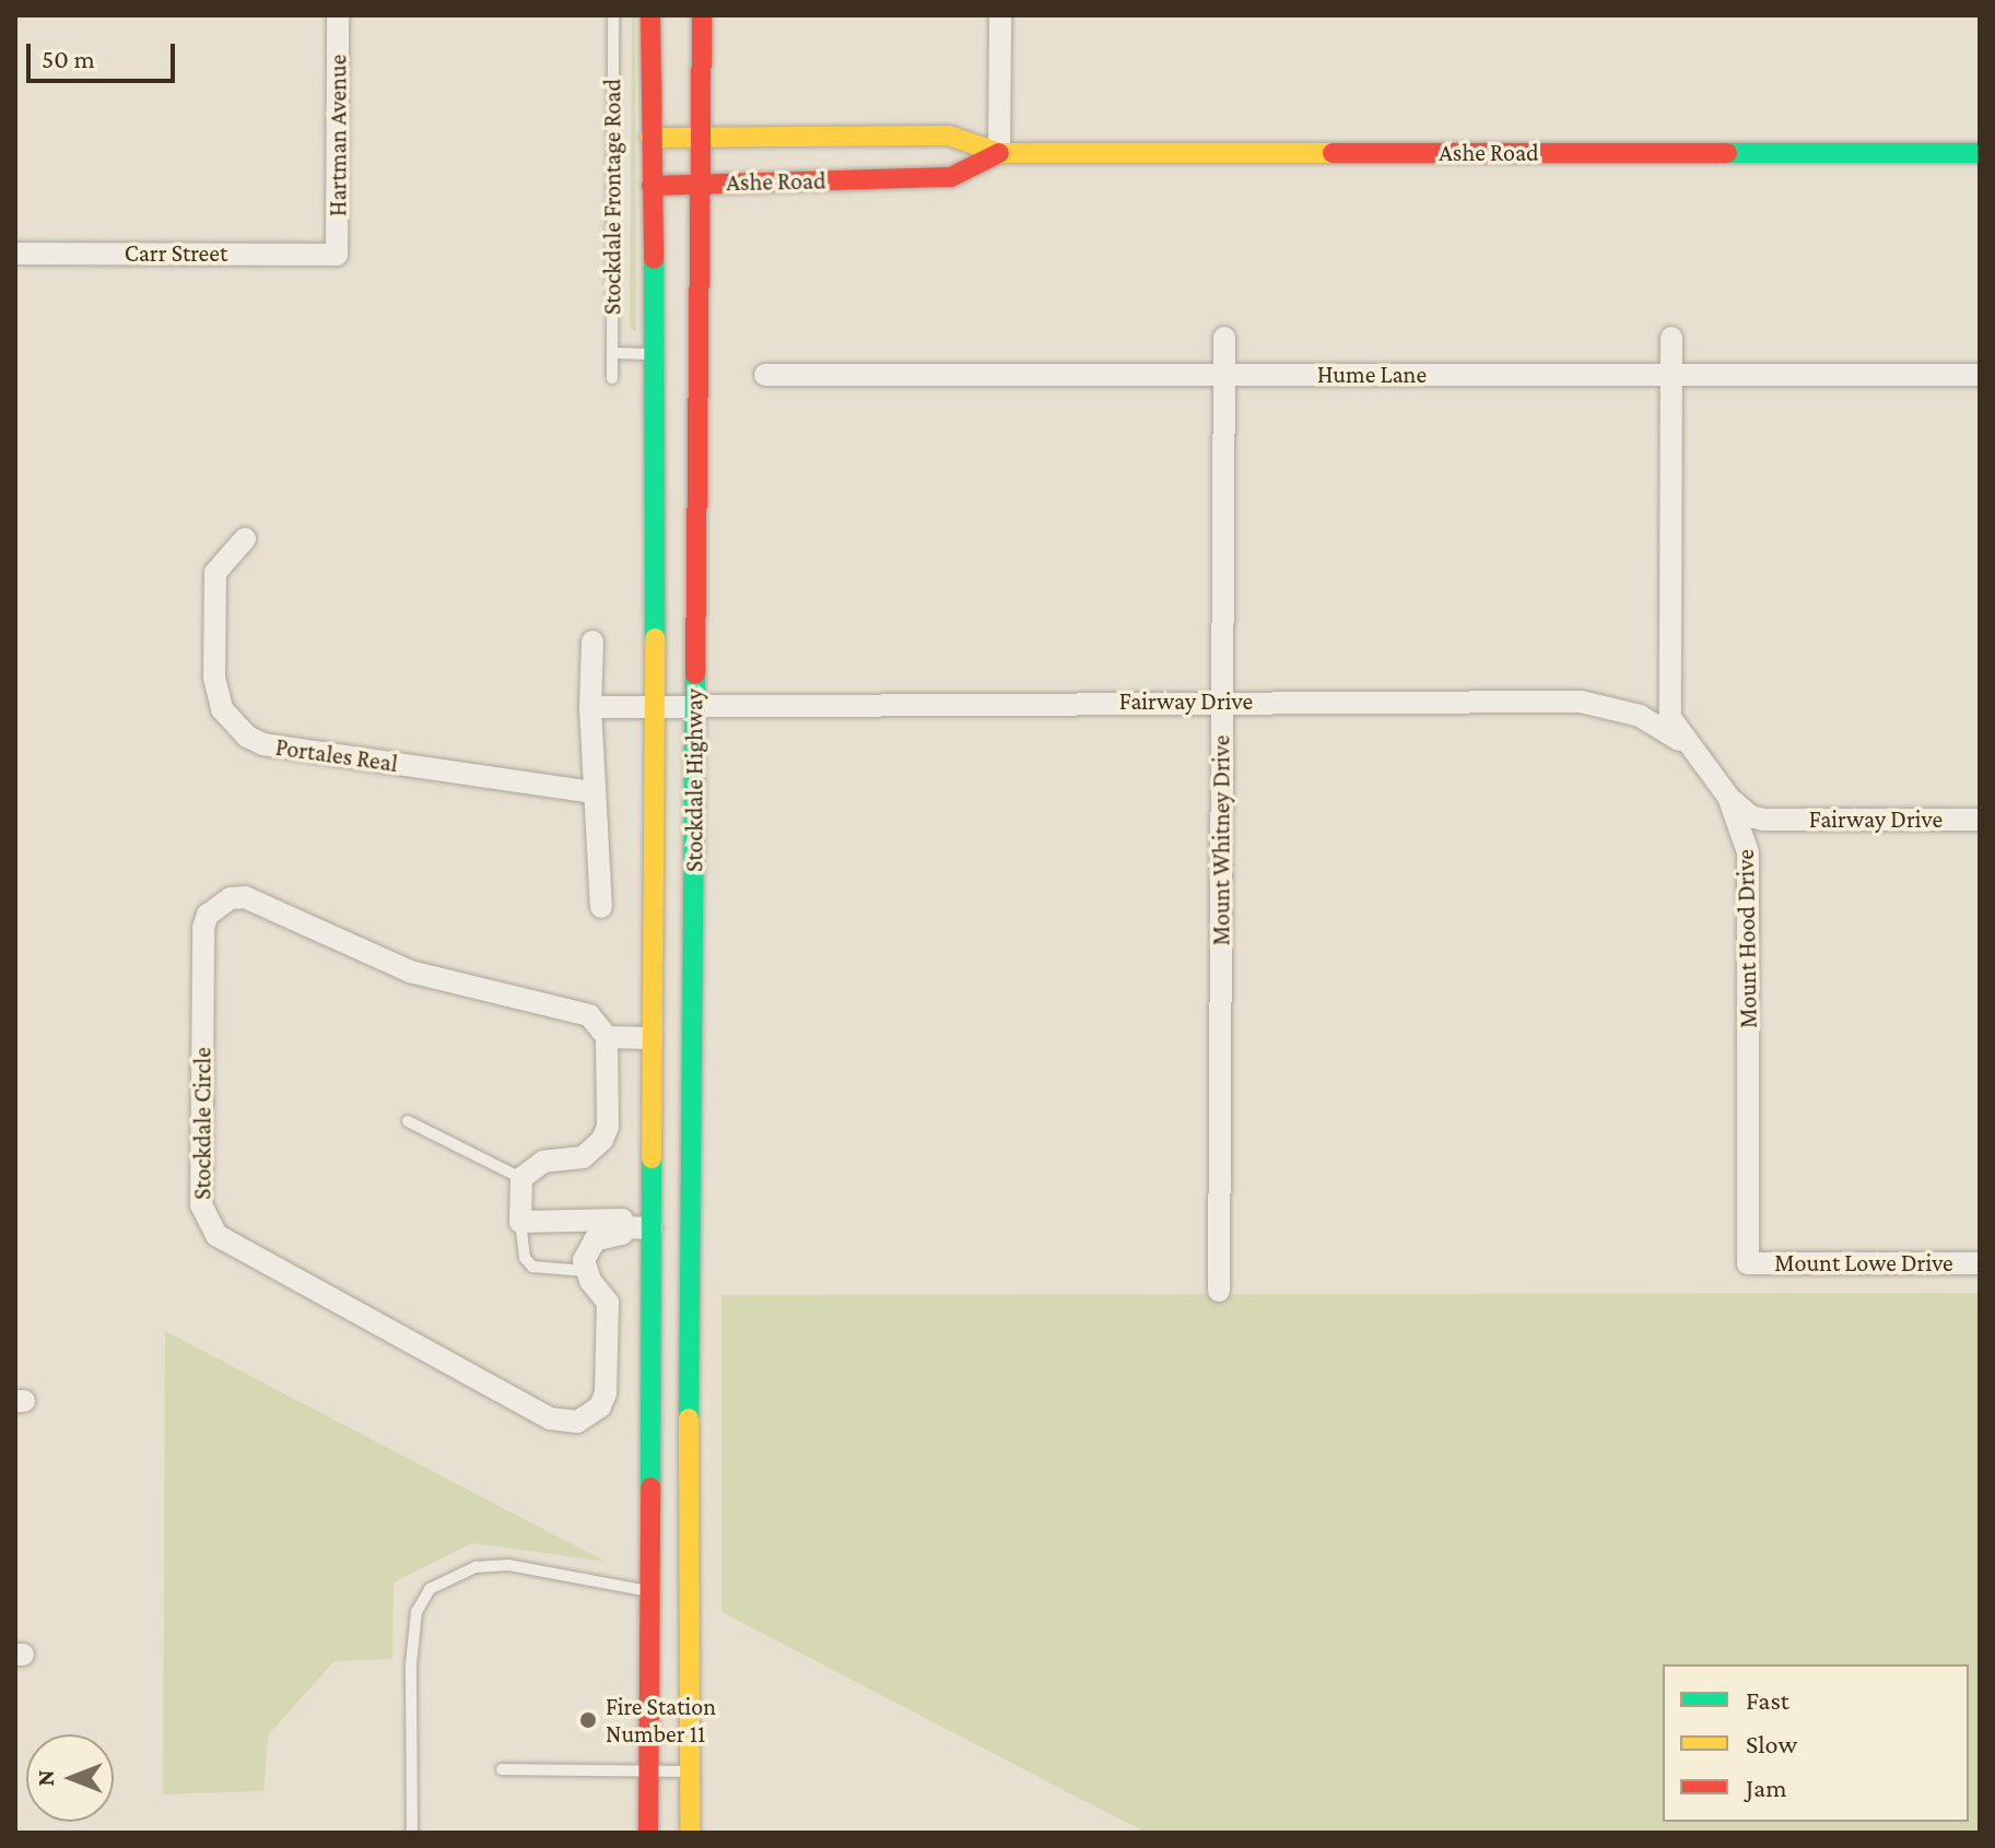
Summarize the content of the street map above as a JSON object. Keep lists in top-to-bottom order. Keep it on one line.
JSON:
{"streets":{"main road":["Ashe Road","Stockdale Highway"],"street":["Hartman Avenue","Carr Street","Hume Lane","Fairway Drive","Portales Real","Mount Whitney Drive","Mount Hood Drive","Stockdale Circle","Mount Lowe Drive"],"lane":["Stockdale Frontage Road"]},"crossings":[["Hartman Avenue","Carr Street"],["Ashe Road","Stockdale Highway"],["Hume Lane","Mount Whitney Drive"],["Hume Lane","Mount Hood Drive"],["Fairway Drive","Stockdale Highway"],["Fairway Drive","Mount Whitney Drive"],["Fairway Drive","Mount Hood Drive"],["Mount Hood Drive","Mount Lowe Drive"]],"places":["Fire Station Number 11"],"legend":["Fast","Slow","Jam"],"scale_bar":"50 m","north":"left"}
